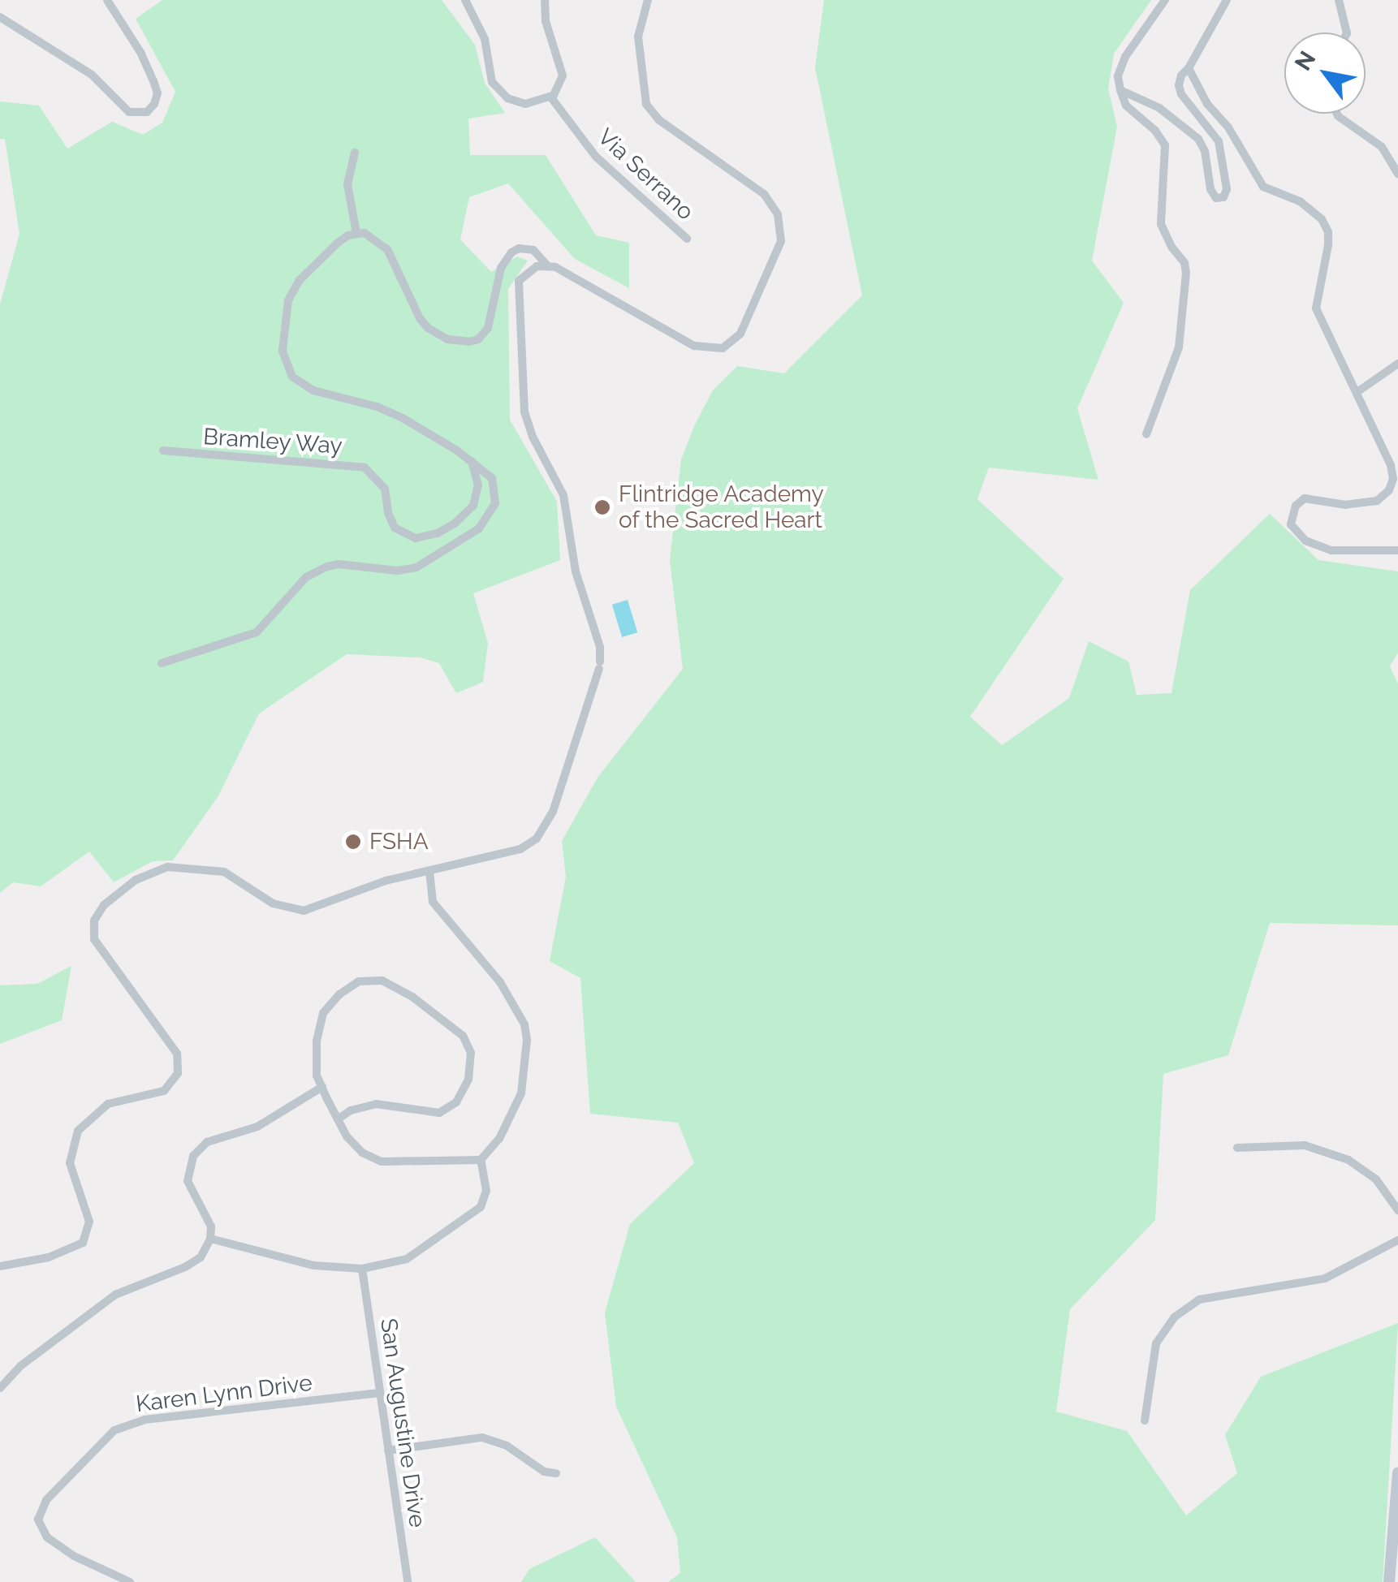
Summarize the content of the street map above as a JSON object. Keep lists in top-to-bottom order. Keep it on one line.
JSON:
{"streets":{"street":["Via Serrano","Bramley Way","Karen Lynn Drive","San Augustine Drive"]},"crossings":[["Karen Lynn Drive","San Augustine Drive"]],"places":["Flintridge Academy of the Sacred Heart","FSHA"],"north":"top left"}
